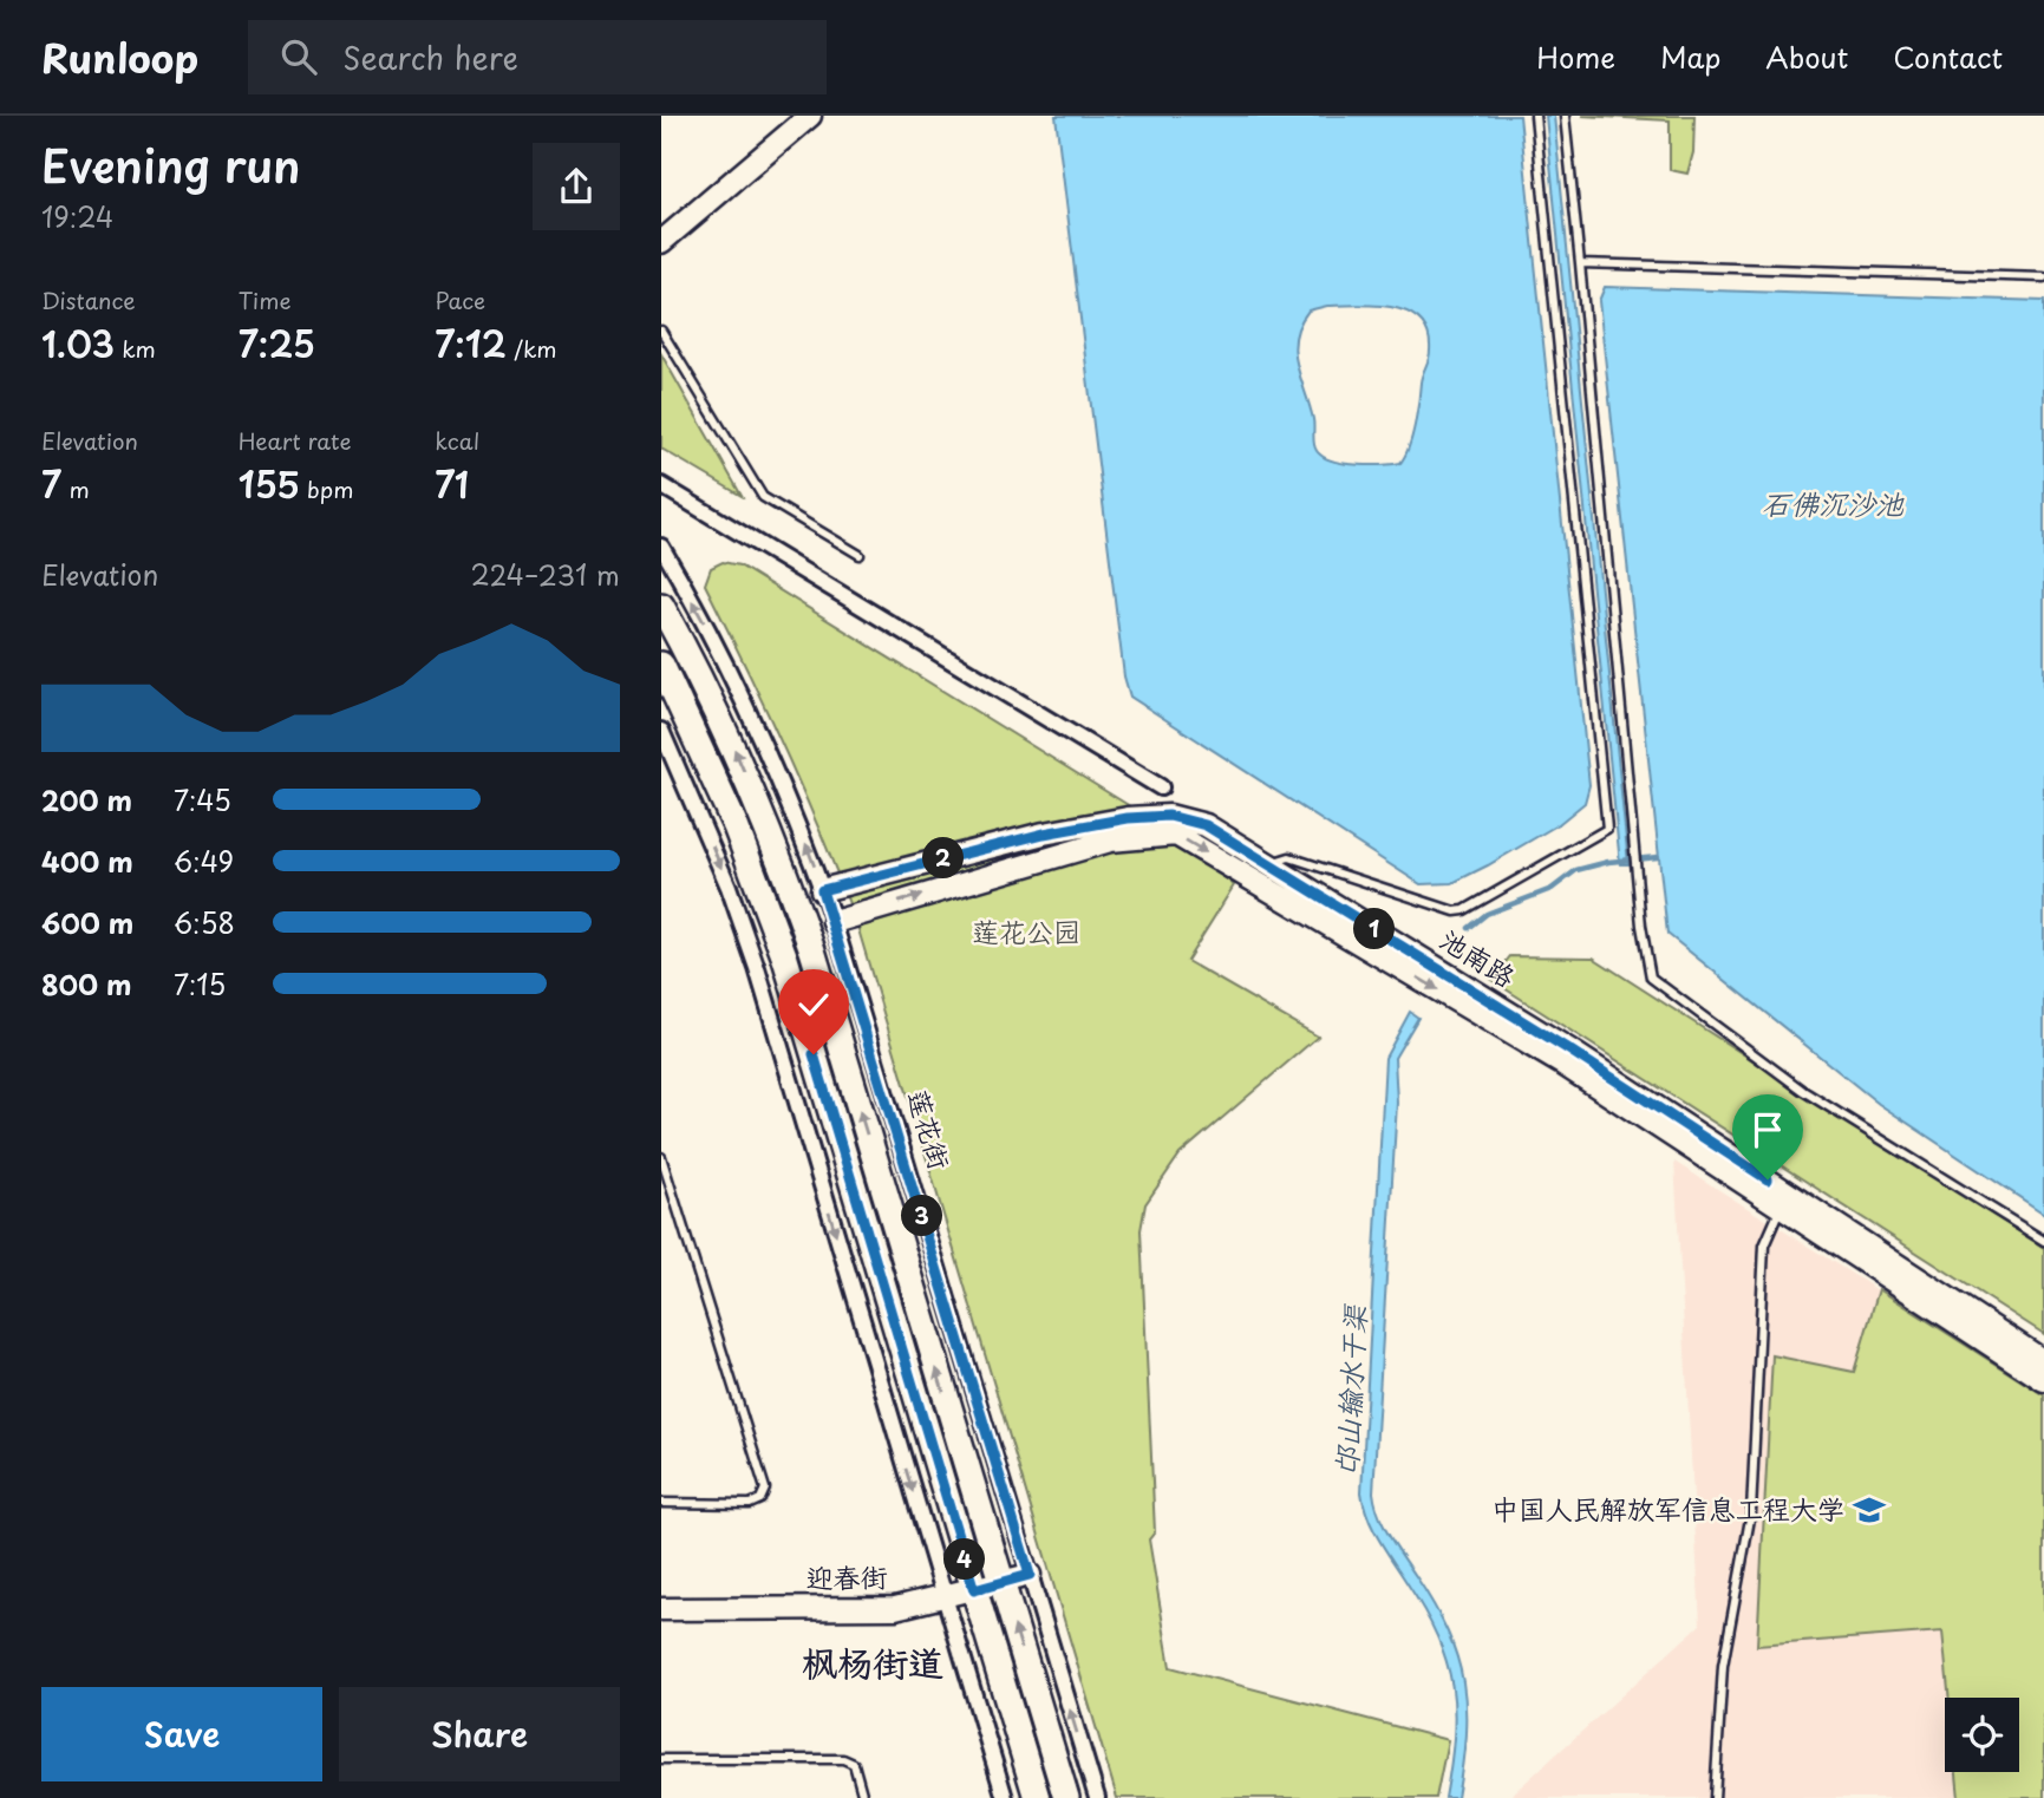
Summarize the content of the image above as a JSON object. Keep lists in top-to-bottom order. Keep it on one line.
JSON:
{"streets":{"street":["池南路","莲花街","迎春街"]},"crossings":[["池南路","莲花街"],["莲花街","迎春街"]],"districts":["枫杨街道"],"water":["石佛沉沙池","邙山输水干渠"],"parks":["莲花公园"],"places":{"school or university":["中国人民解放军信息工程大学"]},"page":{"header":"Runloop","search":"Search here","nav":["Home","Map","About","Contact"],"heading":["Evening run","19:24"],"stats":[["Distance","1.03 km"],["Time","7:25"],["Pace","7:12 /km"],["Elevation","7 m"],["Heart rate","155 bpm"],["kcal","71"]],"chart":["Elevation","224–231 m"],"list":[{"name":"200 m","note":"7:45"},{"name":"400 m","note":"6:49"},{"name":"600 m","note":"6:58"},{"name":"800 m","note":"7:15"}],"pins":["2","1","3","4"],"buttons":["Save","Share"]}}
